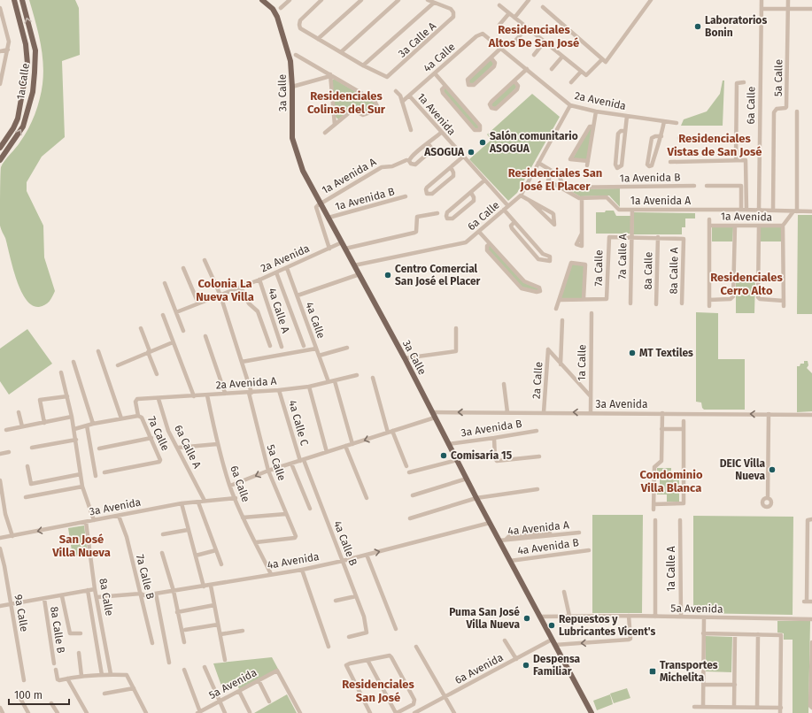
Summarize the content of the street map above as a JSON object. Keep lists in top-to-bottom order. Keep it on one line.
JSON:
{"streets":{"main road":["1a Calle","3a Calle"],"street":["3a Calle A","4a Calle","5a Calle","2a Avenida","6a Calle","1a Avenida","1a Avenida A","1a Avenida B","7a Calle A","7a Calle","8a Calle","8a Calle A","4a Calle A","2a Calle","2a Avenida A","3a Avenida","4a Calle C","3a Avenida B","6a Calle A","4a Avenida A","4a Calle B","4a Avenida B","4a Avenida","1a Calle A","7a Calle B","5a Avenida","9a Calle","8a Calle B","6a Avenida"]},"crossings":[["4a Calle","2a Avenida"],["4a Calle","1a Avenida"],["5a Calle","2a Avenida"],["5a Calle","6a Calle"],["5a Calle","1a Avenida A"],["5a Calle","2a Avenida A"],["1a Calle","3a Avenida"],["3a Calle","2a Avenida"],["3a Calle","6a Calle"],["3a Calle","1a Avenida A"],["3a Calle","1a Avenida B"],["3a Calle","3a Avenida"],["3a Calle","3a Avenida B"],["3a Calle","4a Avenida A"],["3a Calle","4a Avenida B"],["3a Calle","4a Avenida"],["3a Calle","5a Avenida"],["3a Calle","6a Avenida"],["2a Avenida","6a Calle"],["2a Avenida","4a Calle A"],["6a Calle","1a Avenida"],["6a Calle","1a Avenida A"],["6a Calle","2a Avenida A"],["6a Calle","3a Avenida"],["6a Calle","4a Avenida"],["1a Avenida A","1a Avenida B"],["1a Avenida A","7a Calle A"],["7a Calle A","7a Calle"],["7a Calle","2a Avenida A"],["8a Calle","8a Calle A"],["8a Calle","3a Avenida"],["8a Calle","4a Avenida"],["2a Calle","3a Avenida"],["2a Avenida A","4a Calle C"],["2a Avenida A","6a Calle A"],["3a Avenida","6a Calle A"],["3a Avenida","7a Calle B"],["4a Calle C","4a Calle B"],["4a Calle B","4a Avenida"],["4a Avenida","7a Calle B"],["1a Calle A","5a Avenida"],["5a Avenida","6a Avenida"]],"one_way":["3a Avenida"],"districts":["Residenciales Altos De San José","Residenciales Colinas del Sur","Residenciales Vistas de San José","Residenciales San José El Placer","Residenciales Cerro Alto","Colonia La Nueva Villa","Condominio Villa Blanca","San José Villa Nueva","Residenciales San José"],"places":{"other":["Laboratorios Bonin","Salón comunitario ASOGUA","ASOGUA","Centro Comercial San José el Placer","MT Textiles","Comisaría 15","DEIC Villa Nueva","Puma San José Villa Nueva","Repuestos y Lubricantes Vicent's","Despensa Familiar"],"transit":["Transportes Michelita"]},"scale_bar":"100 m"}
